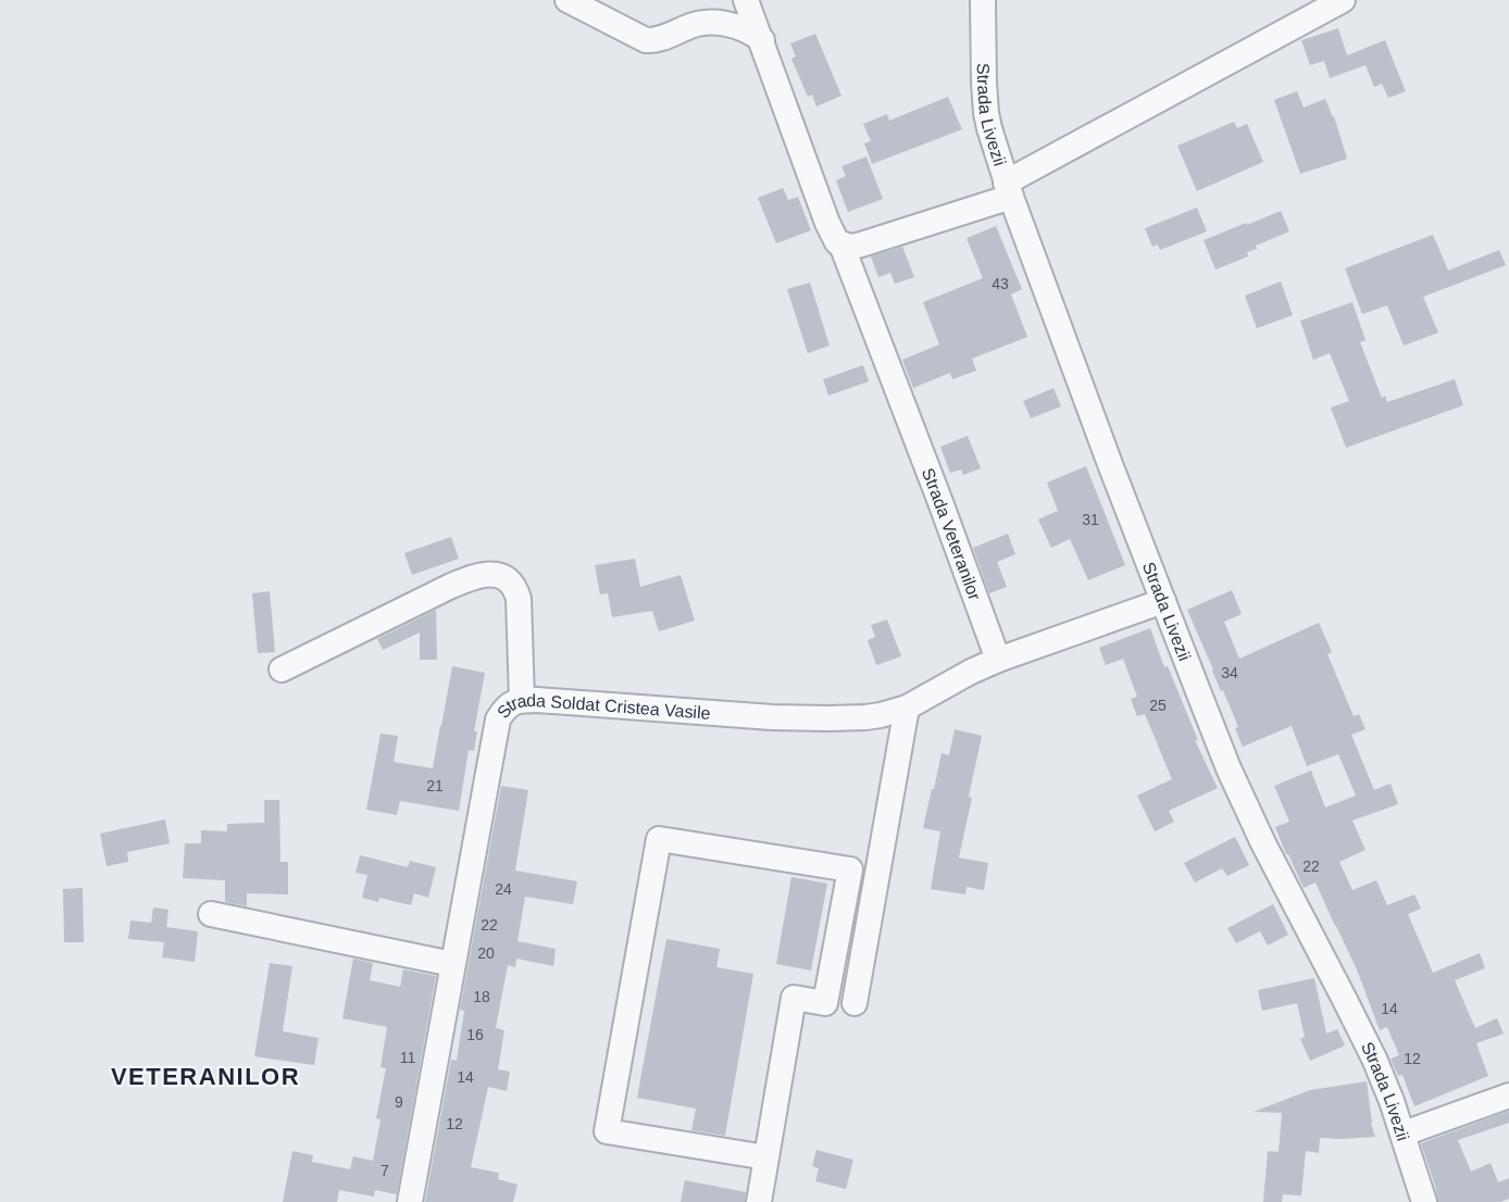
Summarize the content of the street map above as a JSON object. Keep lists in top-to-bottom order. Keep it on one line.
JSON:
{"streets":{"street":["Strada Livezii","Strada Veteranilor","Strada Soldat Cristea Vasile"]},"crossings":[["Strada Veteranilor","Strada Soldat Cristea Vasile"]],"districts":["VETERANILOR"],"house_numbers":["43","31","34","25","21","22","24","22","20","18","14","16","11","12","14","9","12","7"]}
